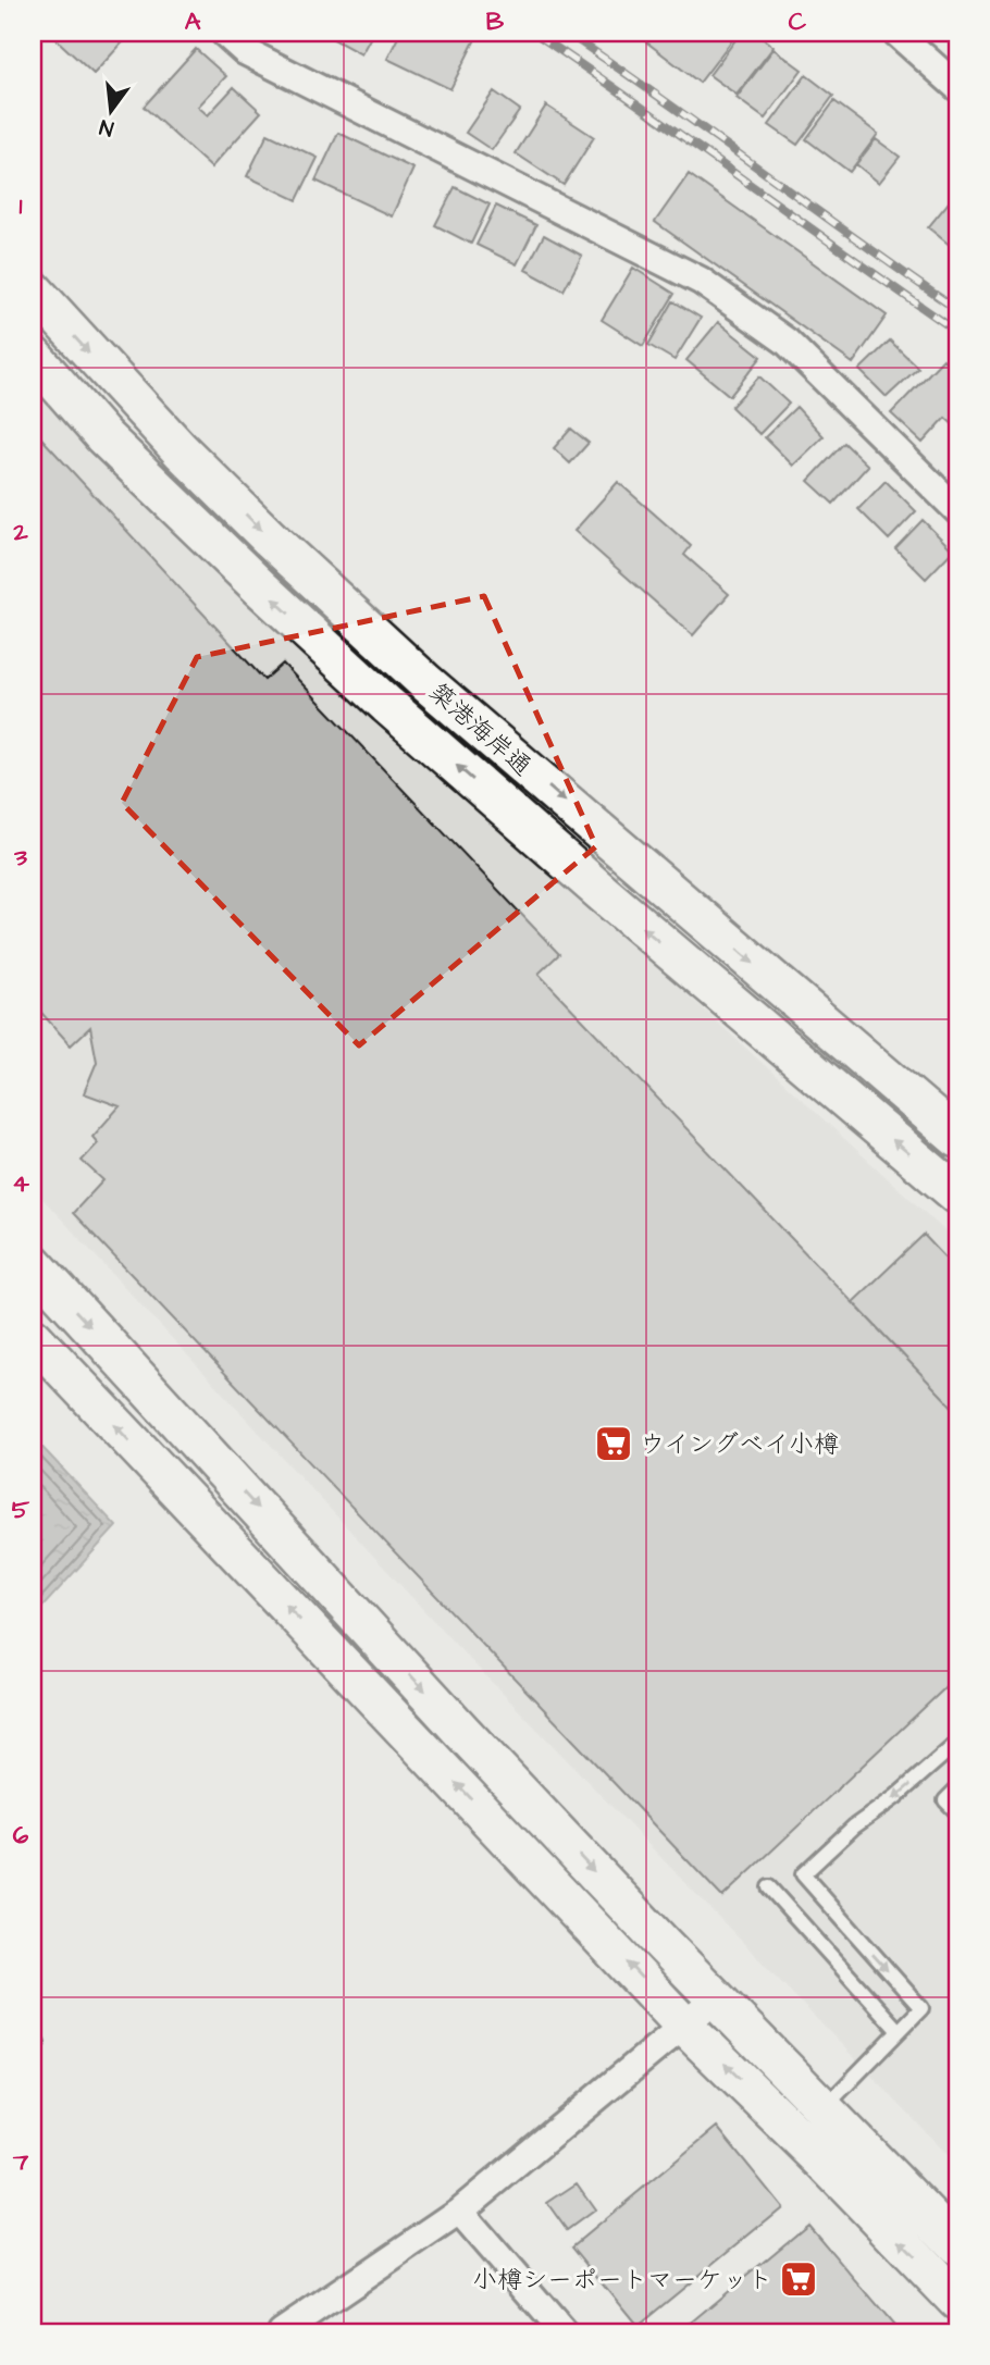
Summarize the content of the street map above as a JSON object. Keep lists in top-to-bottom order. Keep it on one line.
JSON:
{"streets":{"street":["築港海岸通"]},"places":{"supermarket":["ウイングベイ小樽","小樽シーポートマーケット"]},"north":"bottom","grid":{"columns":["A","B","C"],"rows":["1","2","3","4","5","6","7"]}}
